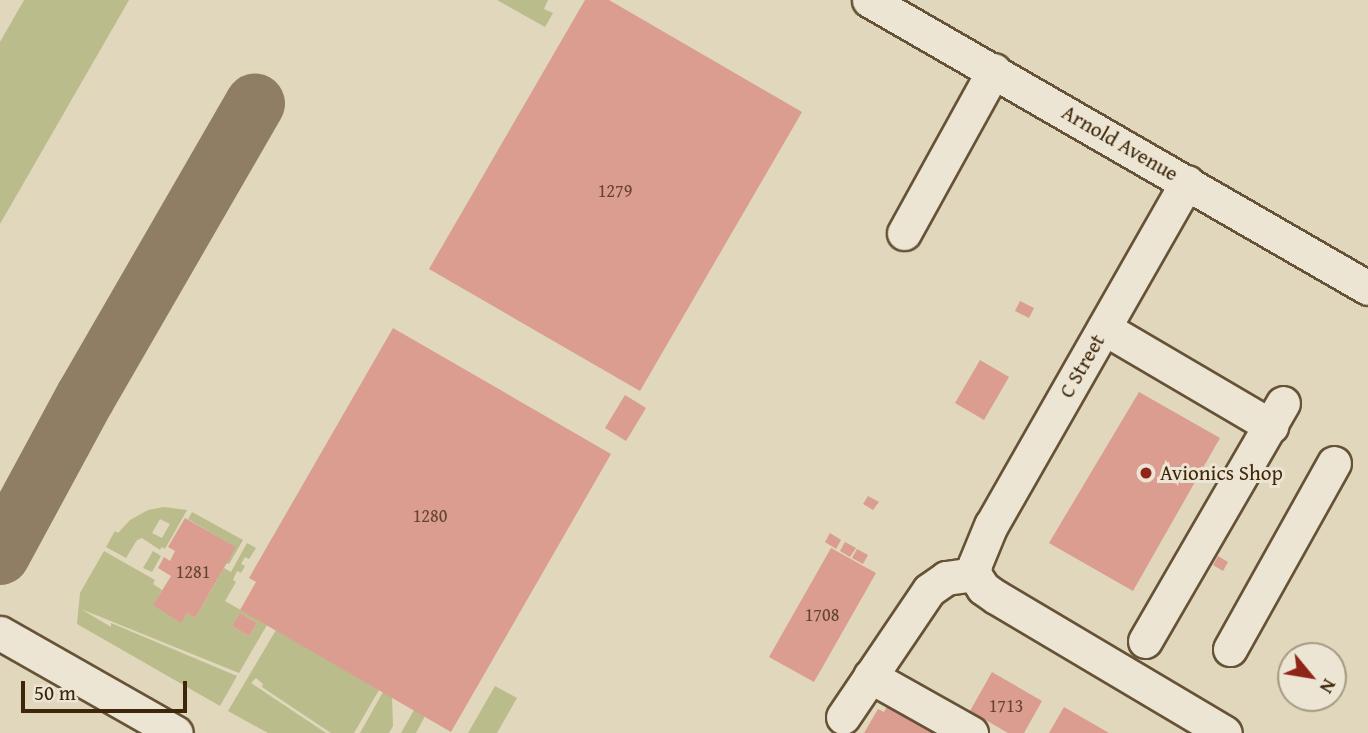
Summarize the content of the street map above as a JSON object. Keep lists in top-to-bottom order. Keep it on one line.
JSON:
{"streets":{"street":["Arnold Avenue","C Street"]},"crossings":[["Arnold Avenue","C Street"]],"places":["Avionics Shop"],"house_numbers":["1279","1280","1281","1708","1713"],"scale_bar":"50 m","north":"bottom right"}
